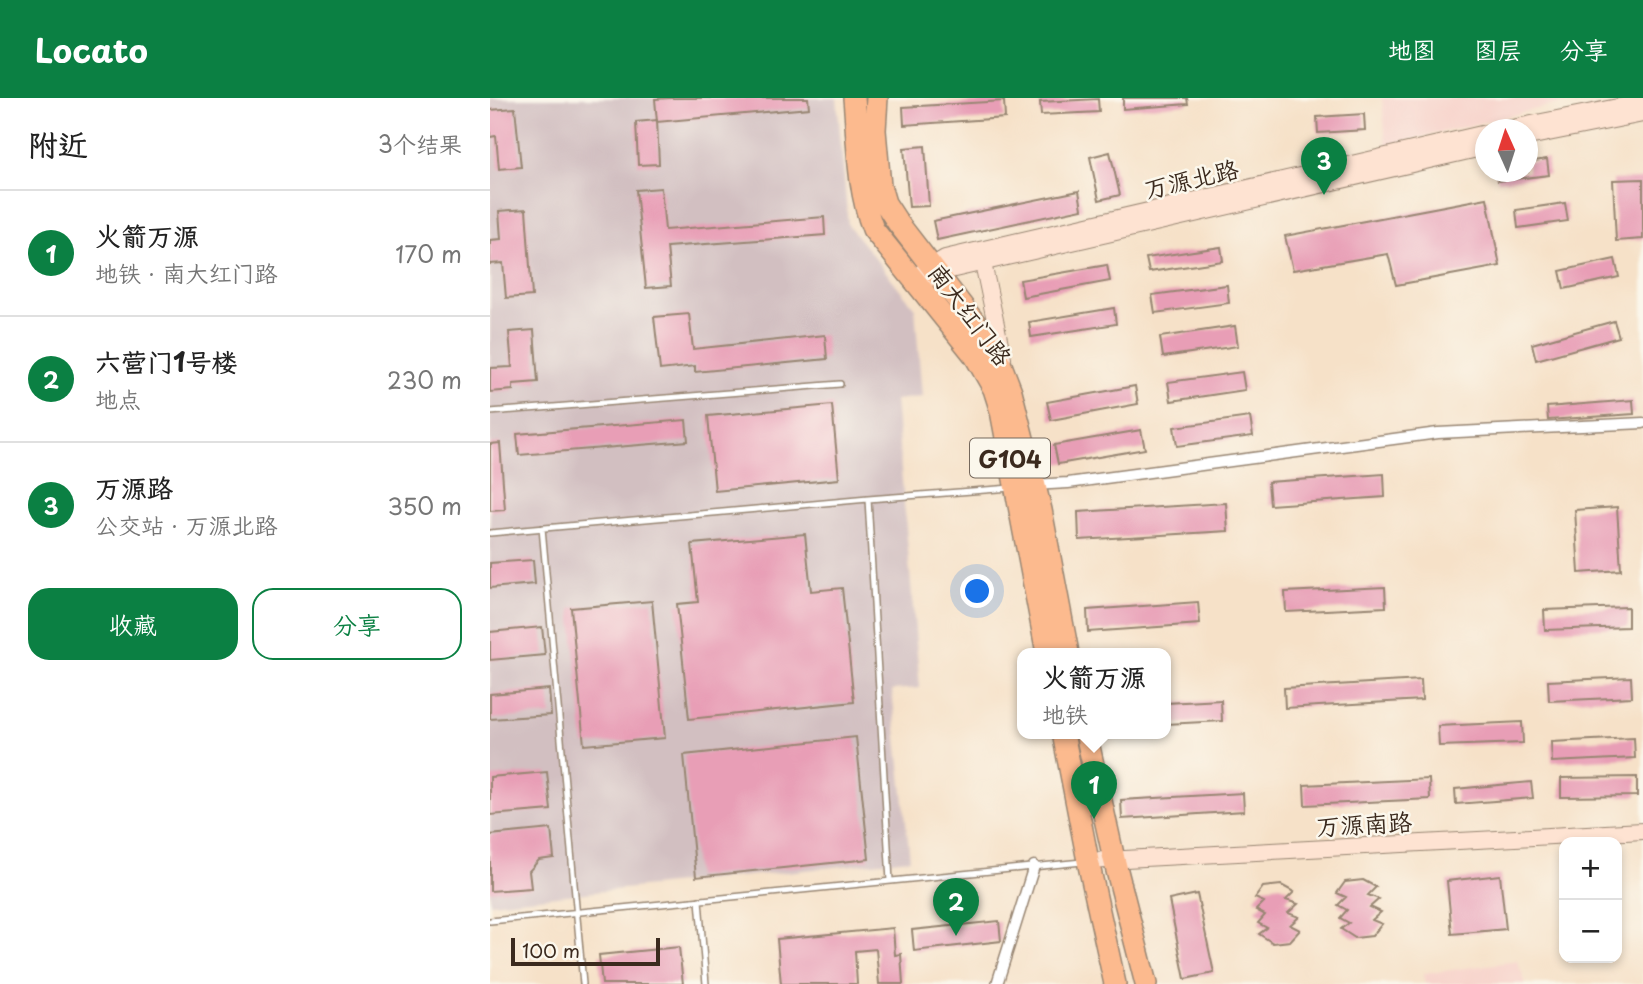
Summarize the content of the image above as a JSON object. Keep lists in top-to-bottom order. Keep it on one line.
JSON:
{"streets":{"highway":["南大红门路","G104"],"main road":["万源北路","万源南路"]},"crossings":[["万源北路","南大红门路"]],"scale_bar":"100 m","north":"top","page":{"header":"Locato","nav":["地图","图层","分享"],"heading":["附近","3个结果"],"pins":["3","1","2"],"list":[{"mark":"1","name":"火箭万源","note":"地铁 · 南大红门路","value":"170 m"},{"mark":"2","name":"六营门1号楼","note":"地点","value":"230 m"},{"mark":"3","name":"万源路","note":"公交站 · 万源北路","value":"350 m"}],"buttons":["收藏","分享"],"popup":["火箭万源","地铁"],"map_buttons":["+","−"],"scale":"100 m"}}
